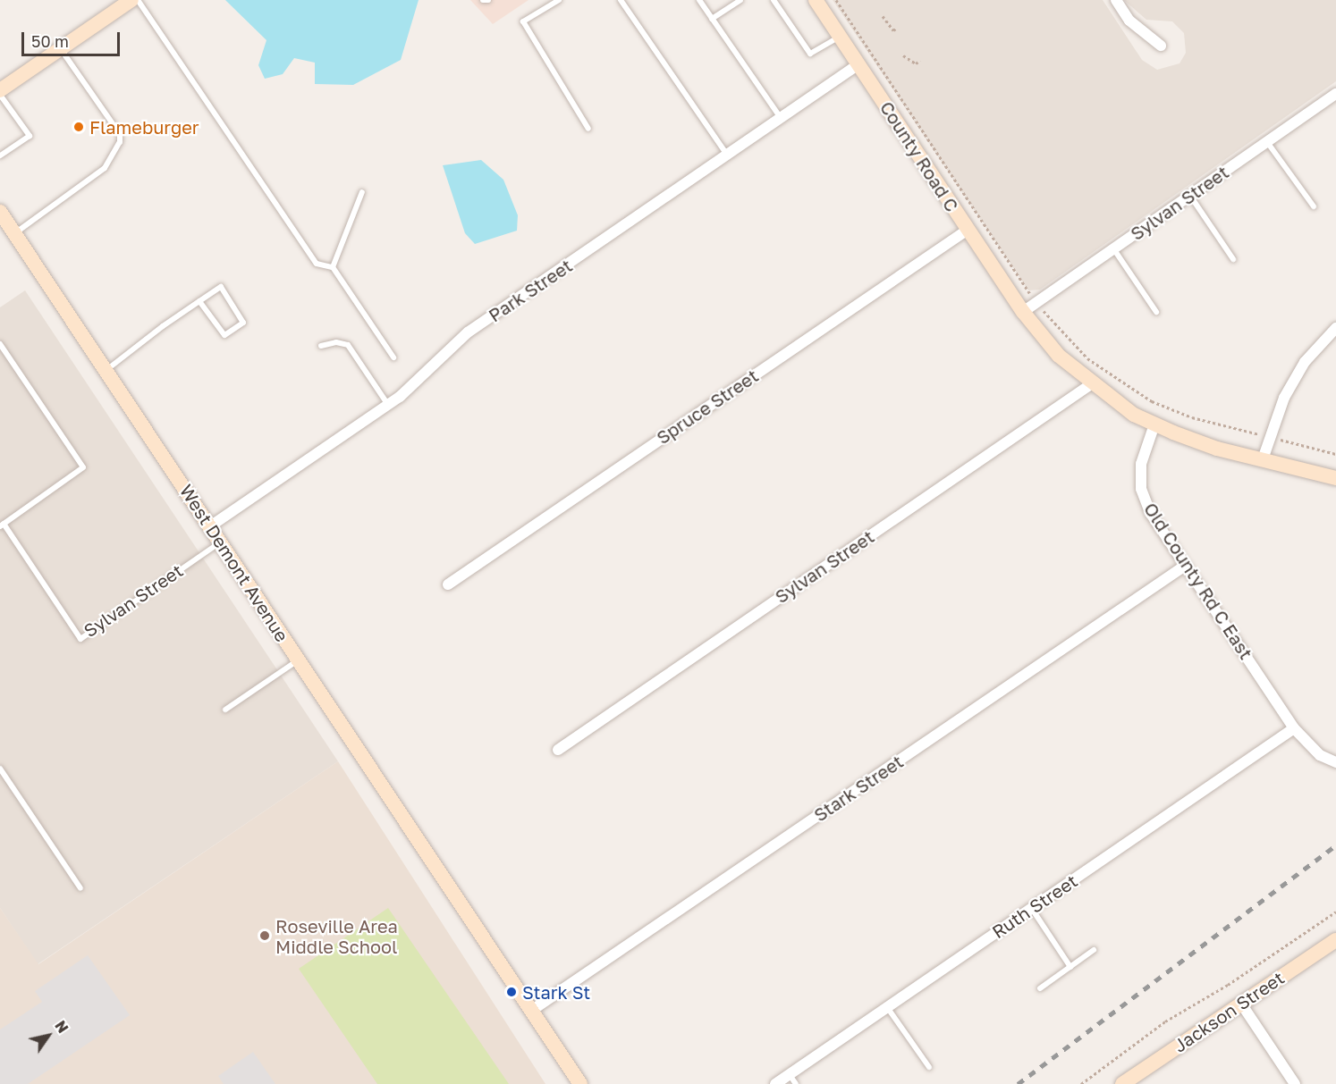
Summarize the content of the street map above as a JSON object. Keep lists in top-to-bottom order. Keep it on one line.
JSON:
{"streets":{"street":["County Road C","Sylvan Street","Park Street","Spruce Street","West Demont Avenue","Old County Rd C East","Stark Street","Ruth Street","Jackson Street"]},"crossings":[["County Road C","Sylvan Street"],["County Road C","Park Street"],["County Road C","Spruce Street"],["County Road C","Old County Rd C East"],["Sylvan Street","West Demont Avenue"],["Park Street","West Demont Avenue"],["West Demont Avenue","Stark Street"],["Old County Rd C East","Stark Street"],["Old County Rd C East","Ruth Street"]],"places":["Flameburger","Roseville Area Middle School","Stark St"],"scale_bar":"50 m","north":"top right"}
